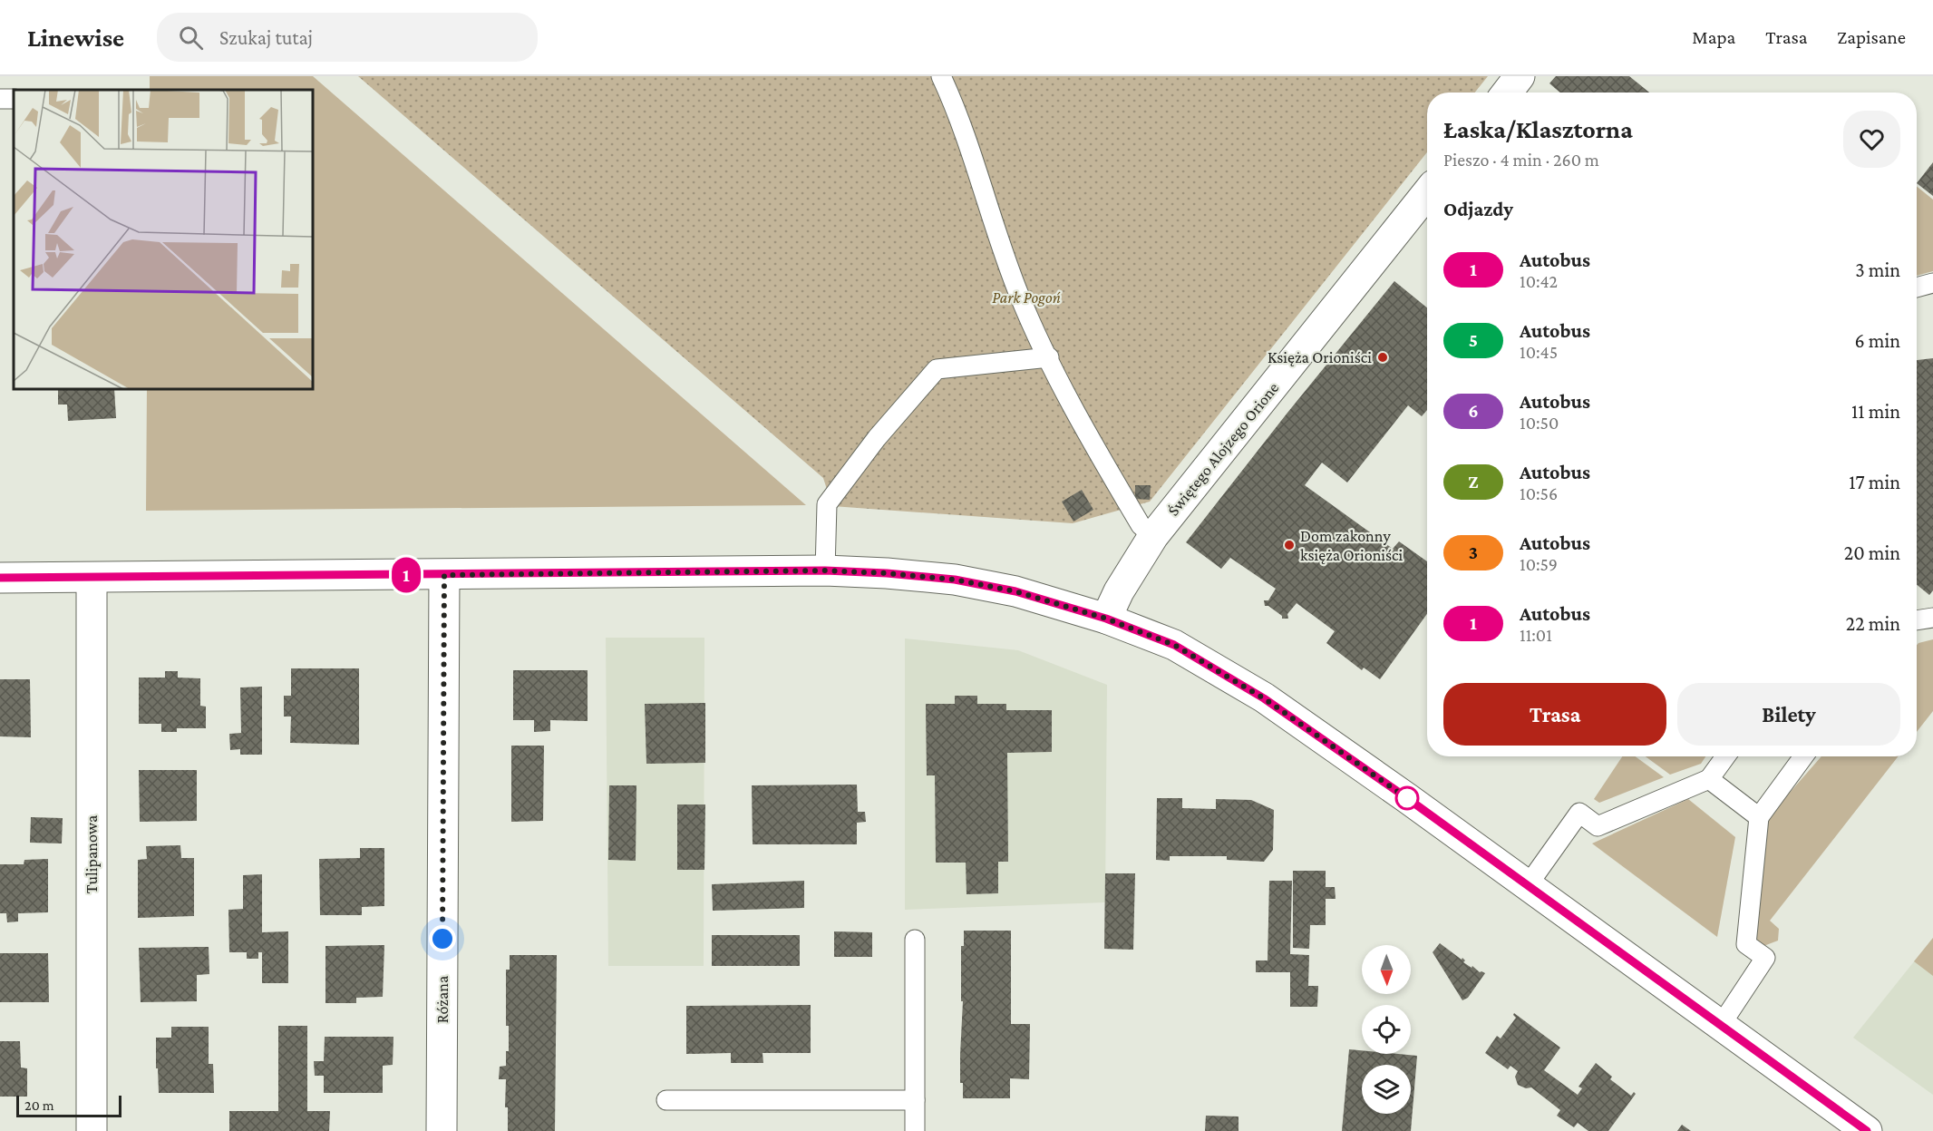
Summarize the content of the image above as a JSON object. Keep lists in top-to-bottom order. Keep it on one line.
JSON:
{"streets":{"street":["Świętego Alojzego Orione","Tulipanowa","Różana"]},"parks":["Park Pogoń"],"places":["Księża Orioniści","Dom zakonny księża Orioniści"],"lines":["bus line 1"],"scale_bar":"20 m","north":"bottom","page":{"header":"Linewise","search":"Szukaj tutaj","nav":["Mapa","Trasa","Zapisane"],"on_map":"1","heading":[["Łaska/Klasztorna","Pieszo · 4 min · 260 m"],"Odjazdy"],"list":[{"mark":"1","name":"Autobus","note":"10:42","value":"3 min"},{"mark":"5","name":"Autobus","note":"10:45","value":"6 min"},{"mark":"6","name":"Autobus","note":"10:50","value":"11 min"},{"mark":"Z","name":"Autobus","note":"10:56","value":"17 min"},{"mark":"3","name":"Autobus","note":"10:59","value":"20 min"},{"mark":"1","name":"Autobus","note":"11:01","value":"22 min"}],"buttons":["Trasa","Bilety"],"scale":"20 m"}}
